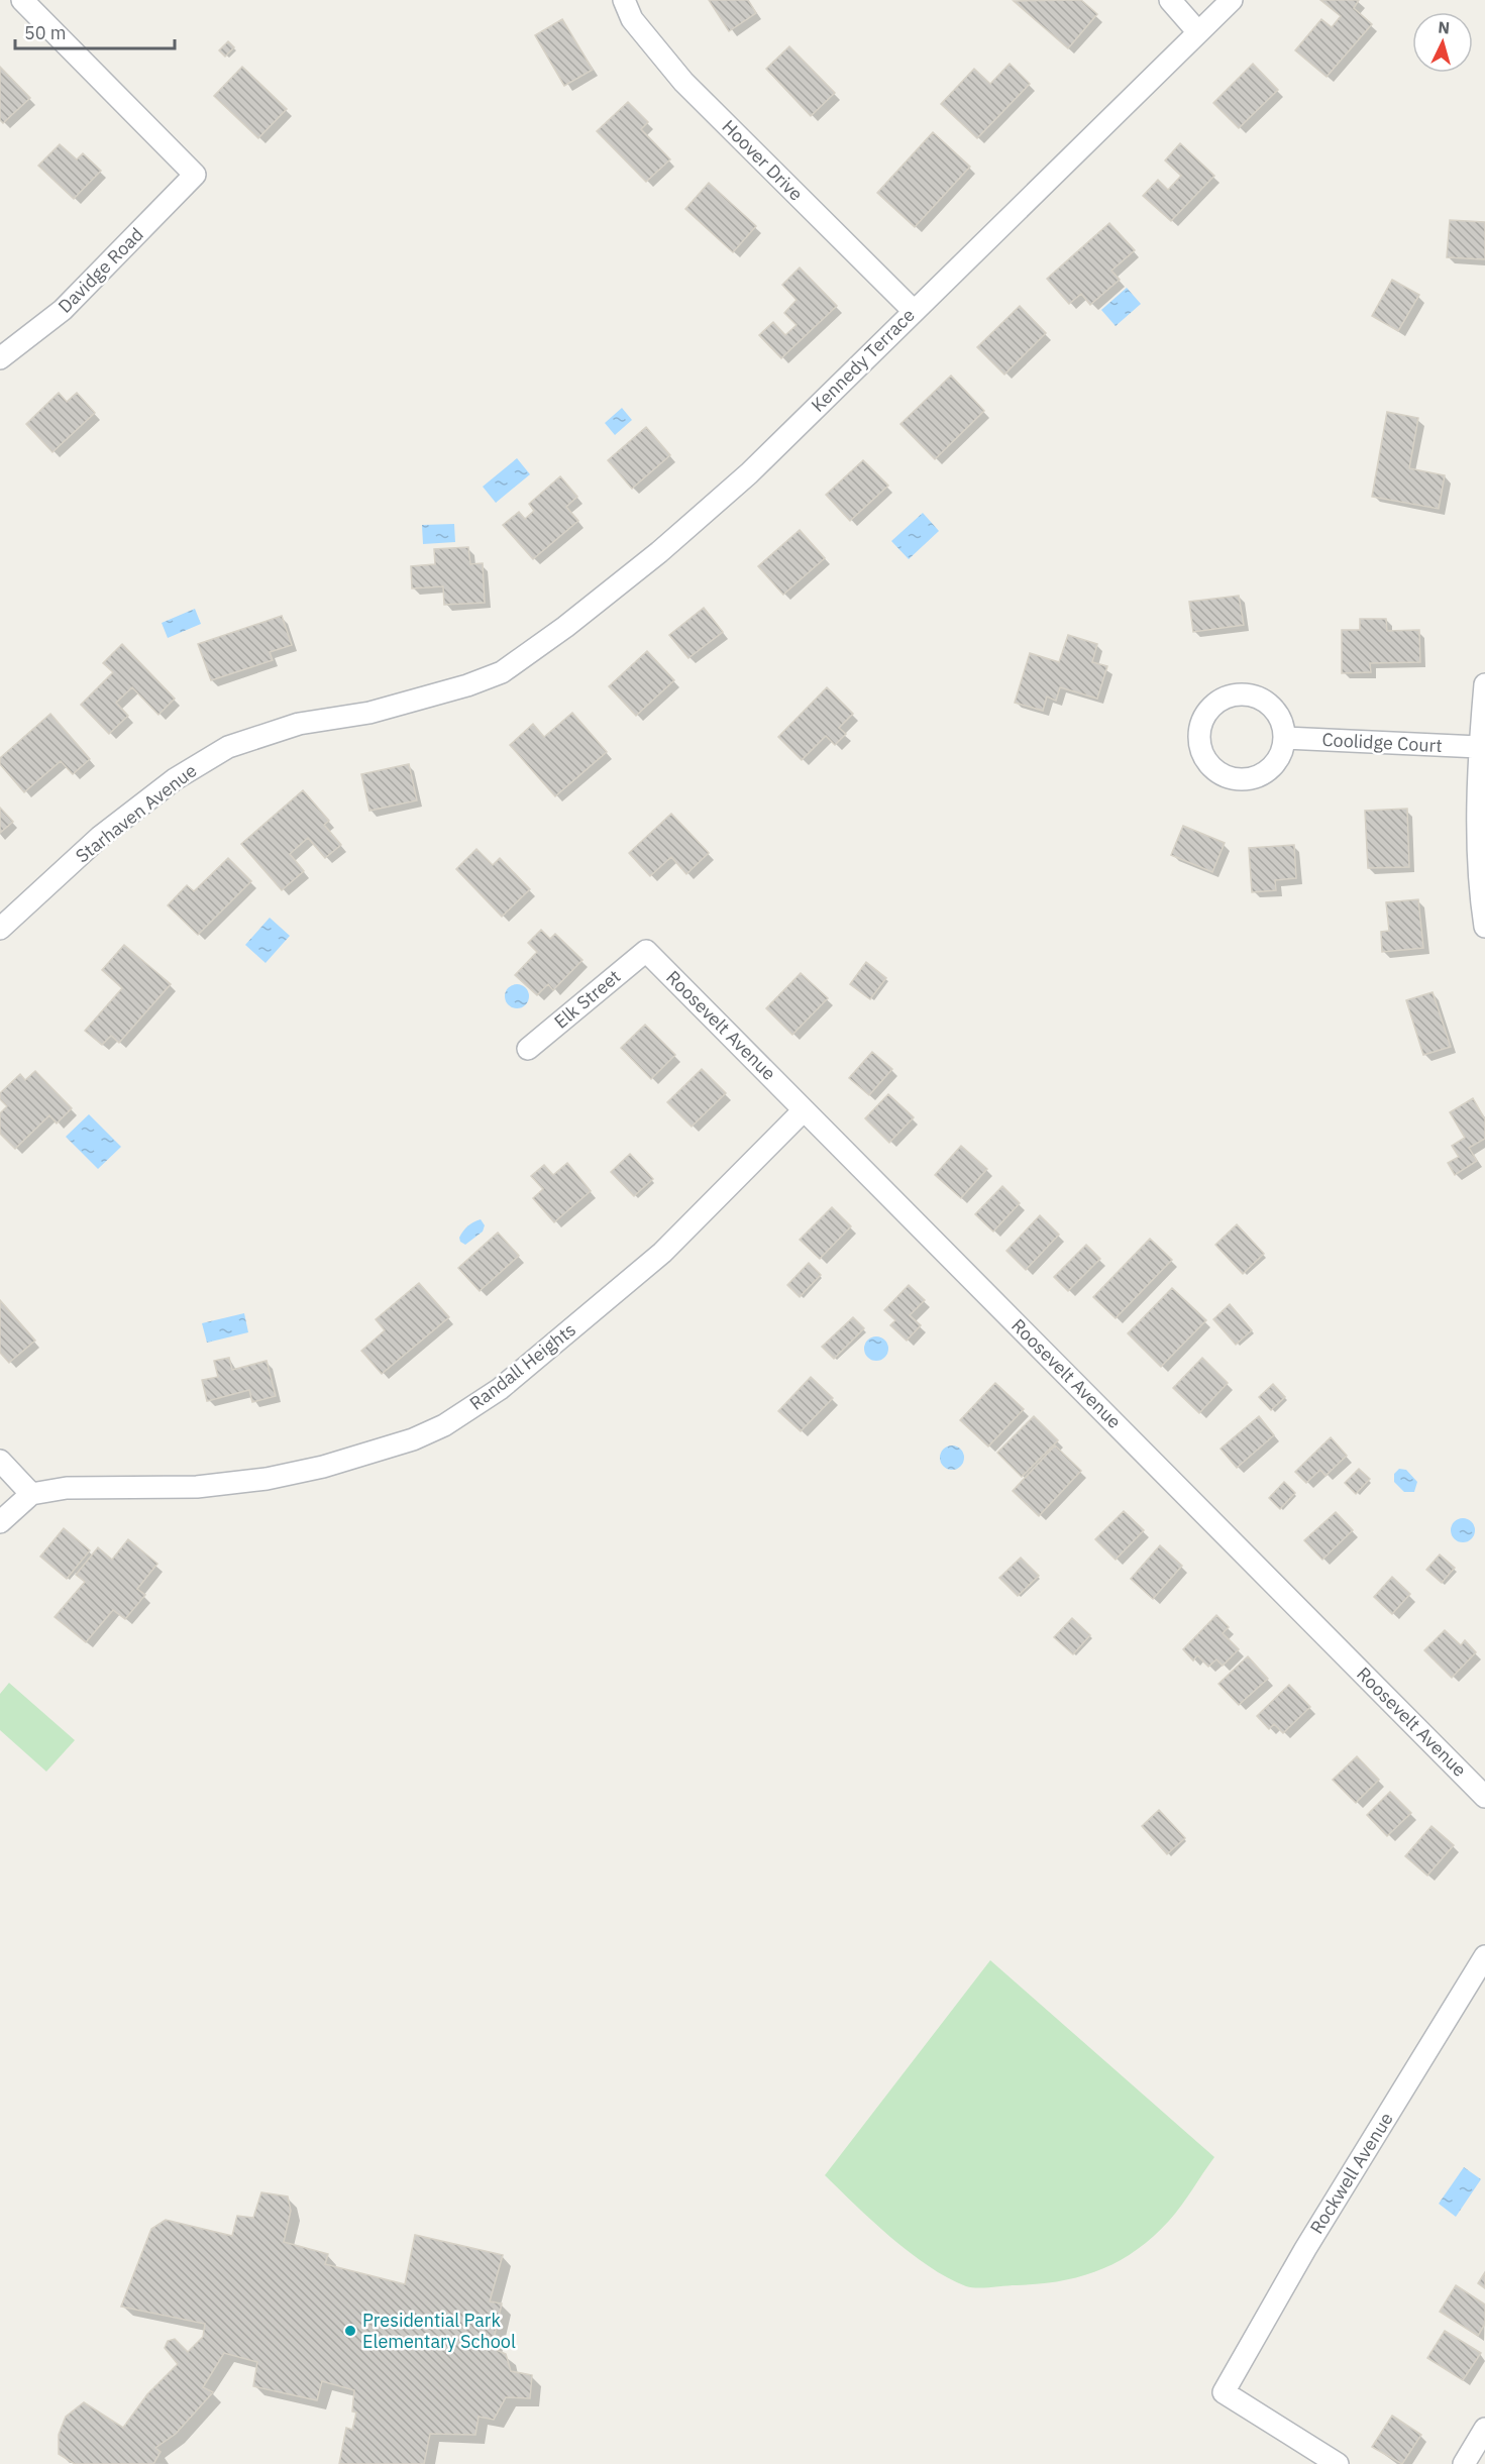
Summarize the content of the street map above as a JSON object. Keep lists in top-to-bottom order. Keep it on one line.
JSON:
{"streets":{"street":["Hoover Drive","Davidge Road","Kennedy Terrace","Coolidge Court","Starhaven Avenue","Elk Street","Roosevelt Avenue","Randall Heights","Rockwell Avenue"]},"crossings":[["Hoover Drive","Kennedy Terrace"],["Kennedy Terrace","Starhaven Avenue"],["Elk Street","Roosevelt Avenue"],["Roosevelt Avenue","Randall Heights"]],"places":["Presidential Park Elementary School"],"scale_bar":"50 m","north":"top"}
